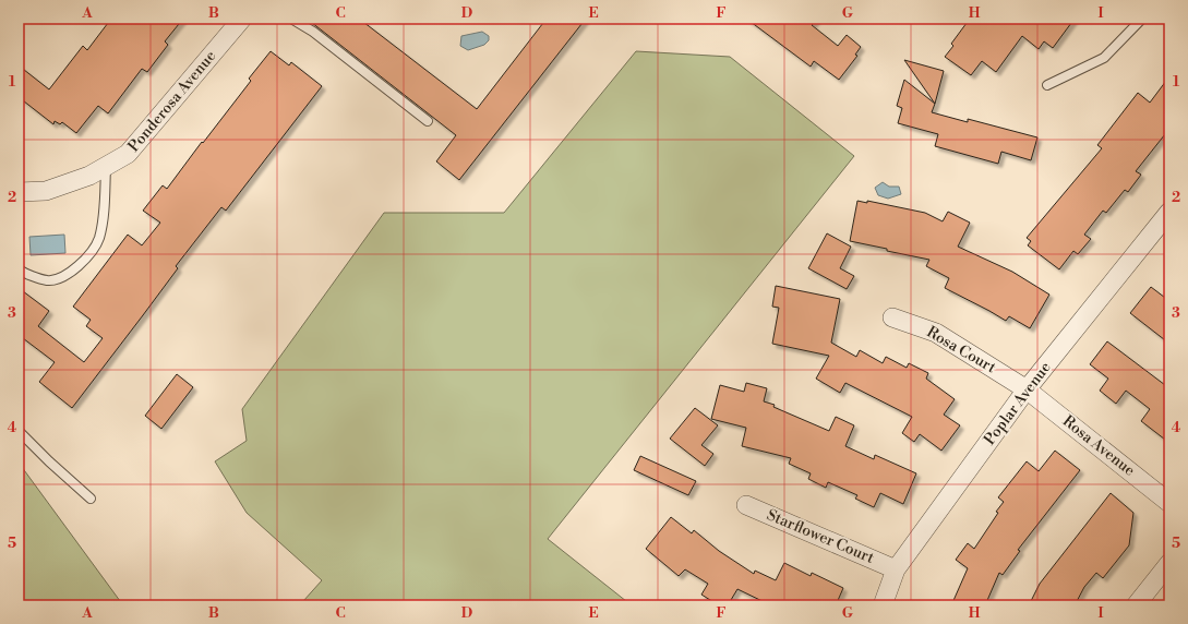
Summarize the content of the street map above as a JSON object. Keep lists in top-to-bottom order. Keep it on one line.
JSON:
{"streets":{"street":["Ponderosa Avenue","Rosa Court","Poplar Avenue","Rosa Avenue","Starflower Court"]},"crossings":[["Rosa Court","Poplar Avenue"],["Rosa Court","Rosa Avenue"],["Poplar Avenue","Rosa Avenue"],["Poplar Avenue","Starflower Court"]],"grid":{"columns":["A","B","C","D","E","F","G","H","I"],"rows":["1","2","3","4","5"]}}
